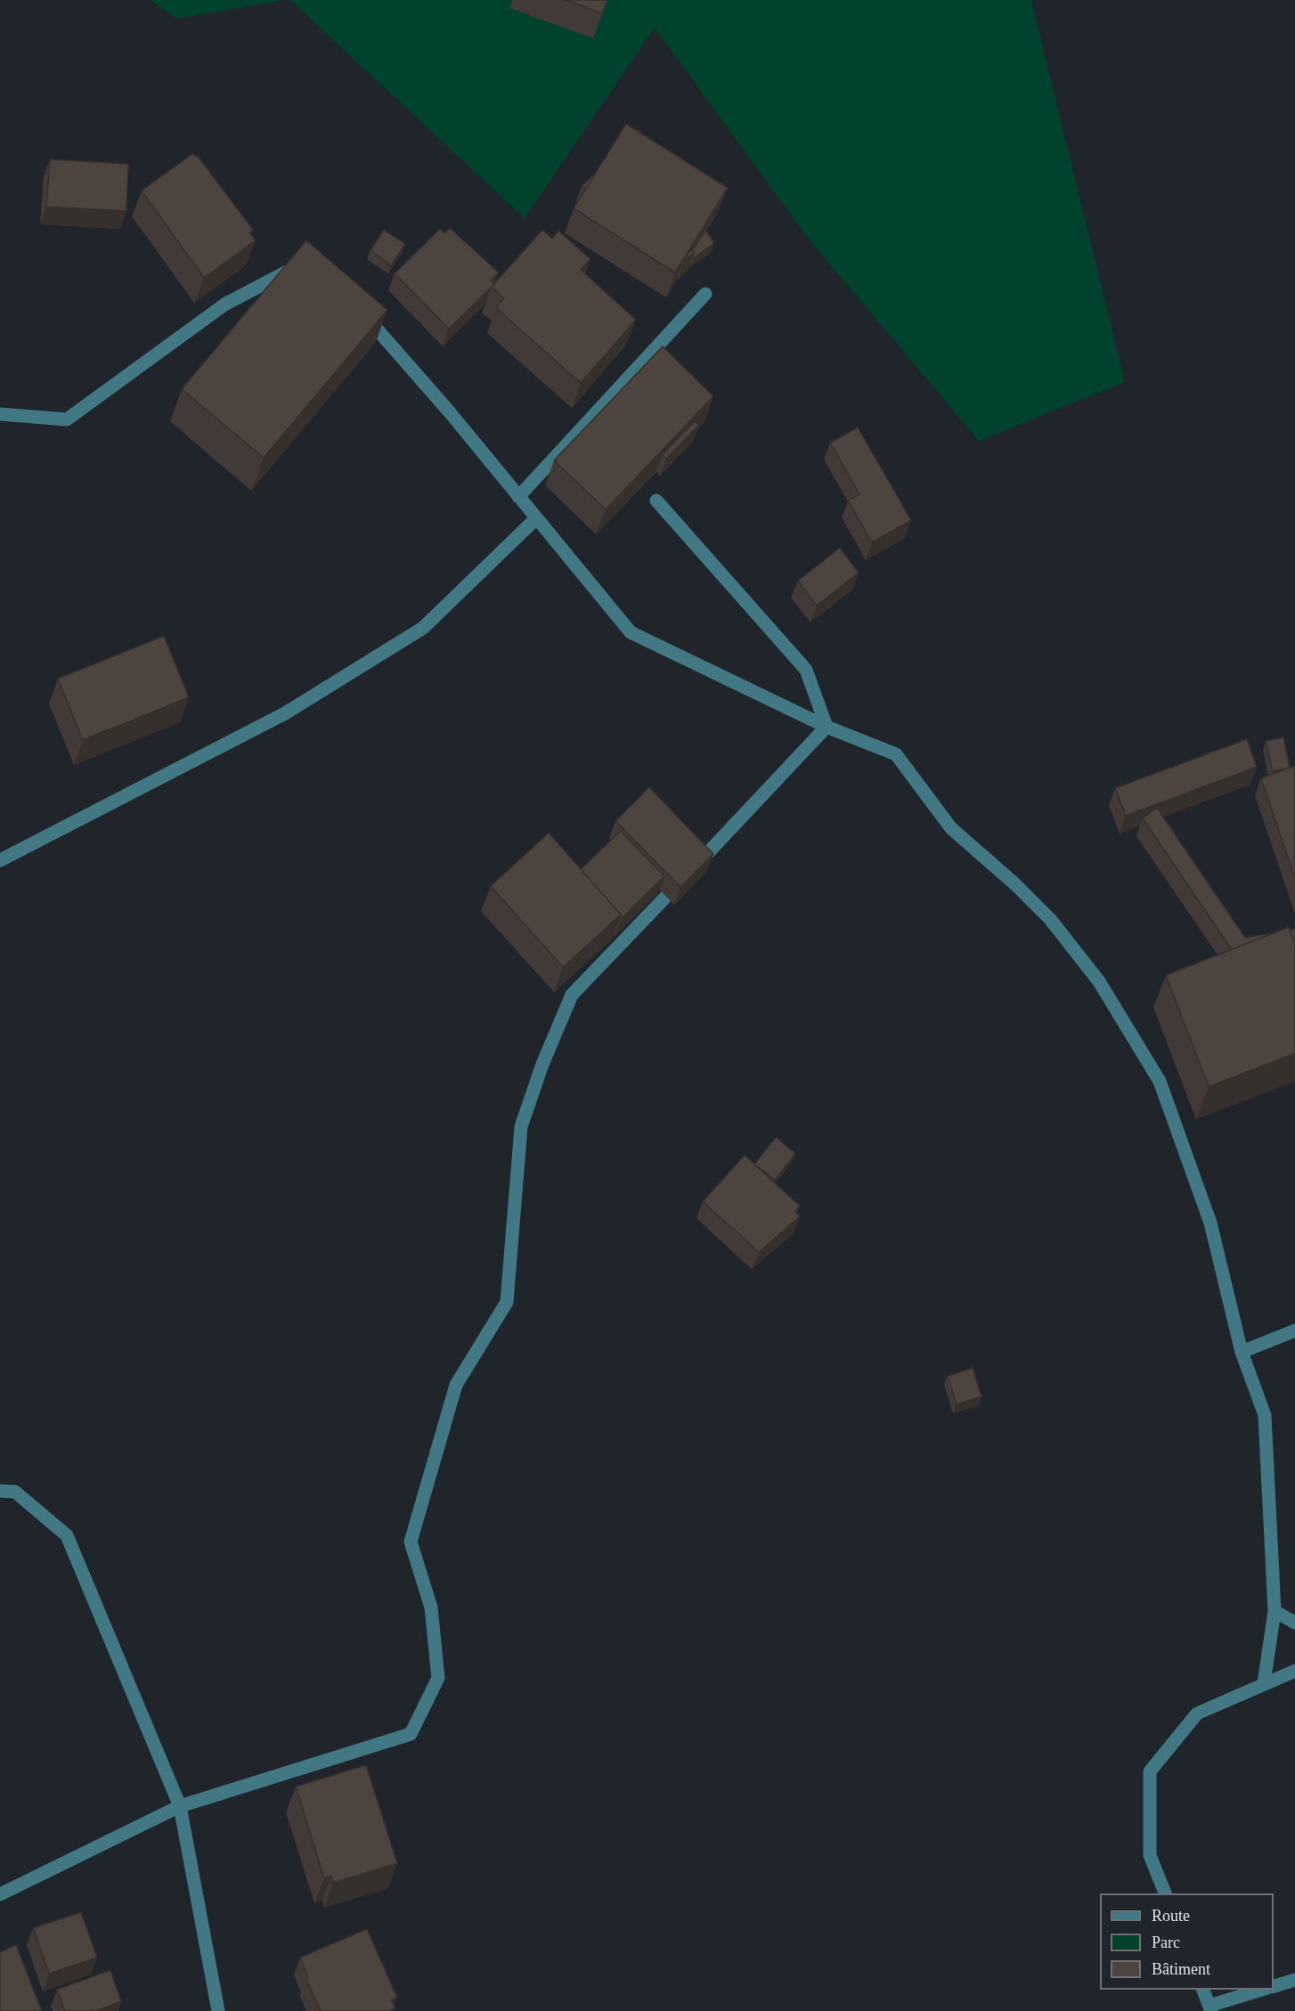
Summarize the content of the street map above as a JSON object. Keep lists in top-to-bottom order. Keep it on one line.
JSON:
{"legend":["Route","Parc","Bâtiment"]}
